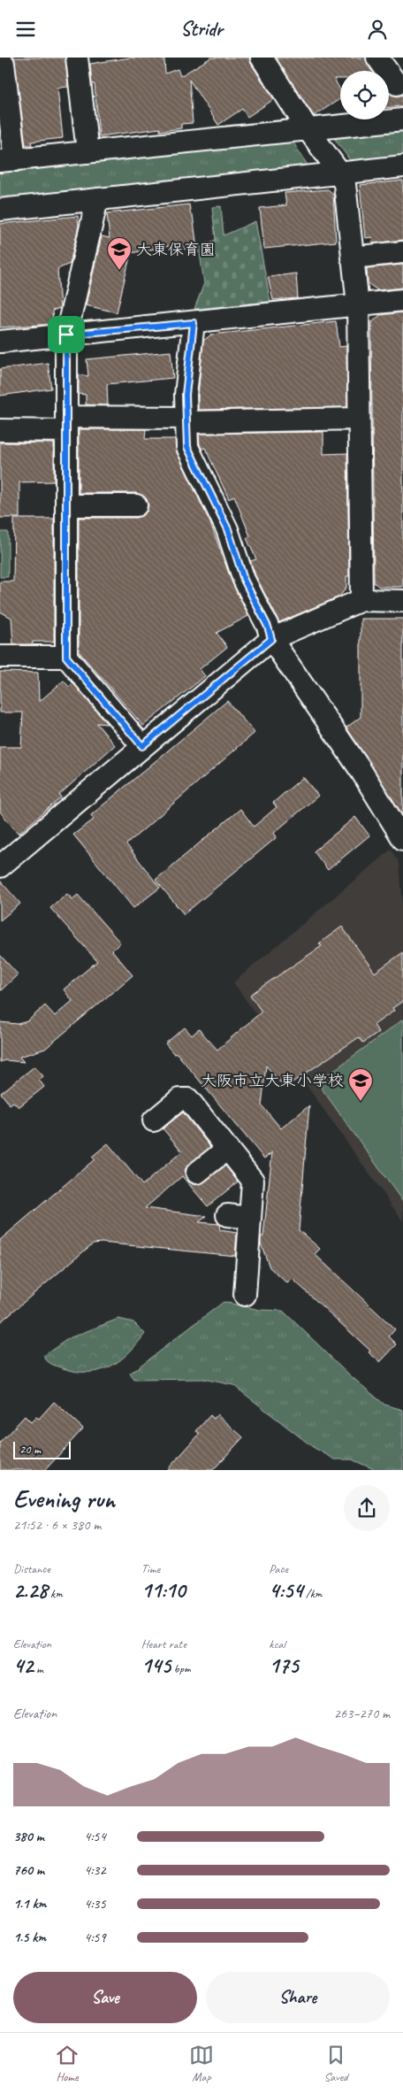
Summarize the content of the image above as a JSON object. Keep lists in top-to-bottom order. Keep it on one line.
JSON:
{"places":{"school or university":["大東保育園","大阪市立大東小学校"]},"scale_bar":"20 m","page":{"header":"Stridr","scale":"20 m","heading":["Evening run","21:52 · 6 × 380 m"],"stats":[["Distance","2.28 km"],["Time","11:10"],["Pace","4:54 /km"],["Elevation","42 m"],["Heart rate","145 bpm"],["kcal","175"]],"chart":["Elevation","263–270 m"],"list":[{"name":"380 m","note":"4:54"},{"name":"760 m","note":"4:32"},{"name":"1.1 km","note":"4:35"},{"name":"1.5 km","note":"4:59"}],"buttons":["Save","Share"],"tabs":["Home","Map","Saved"]}}
